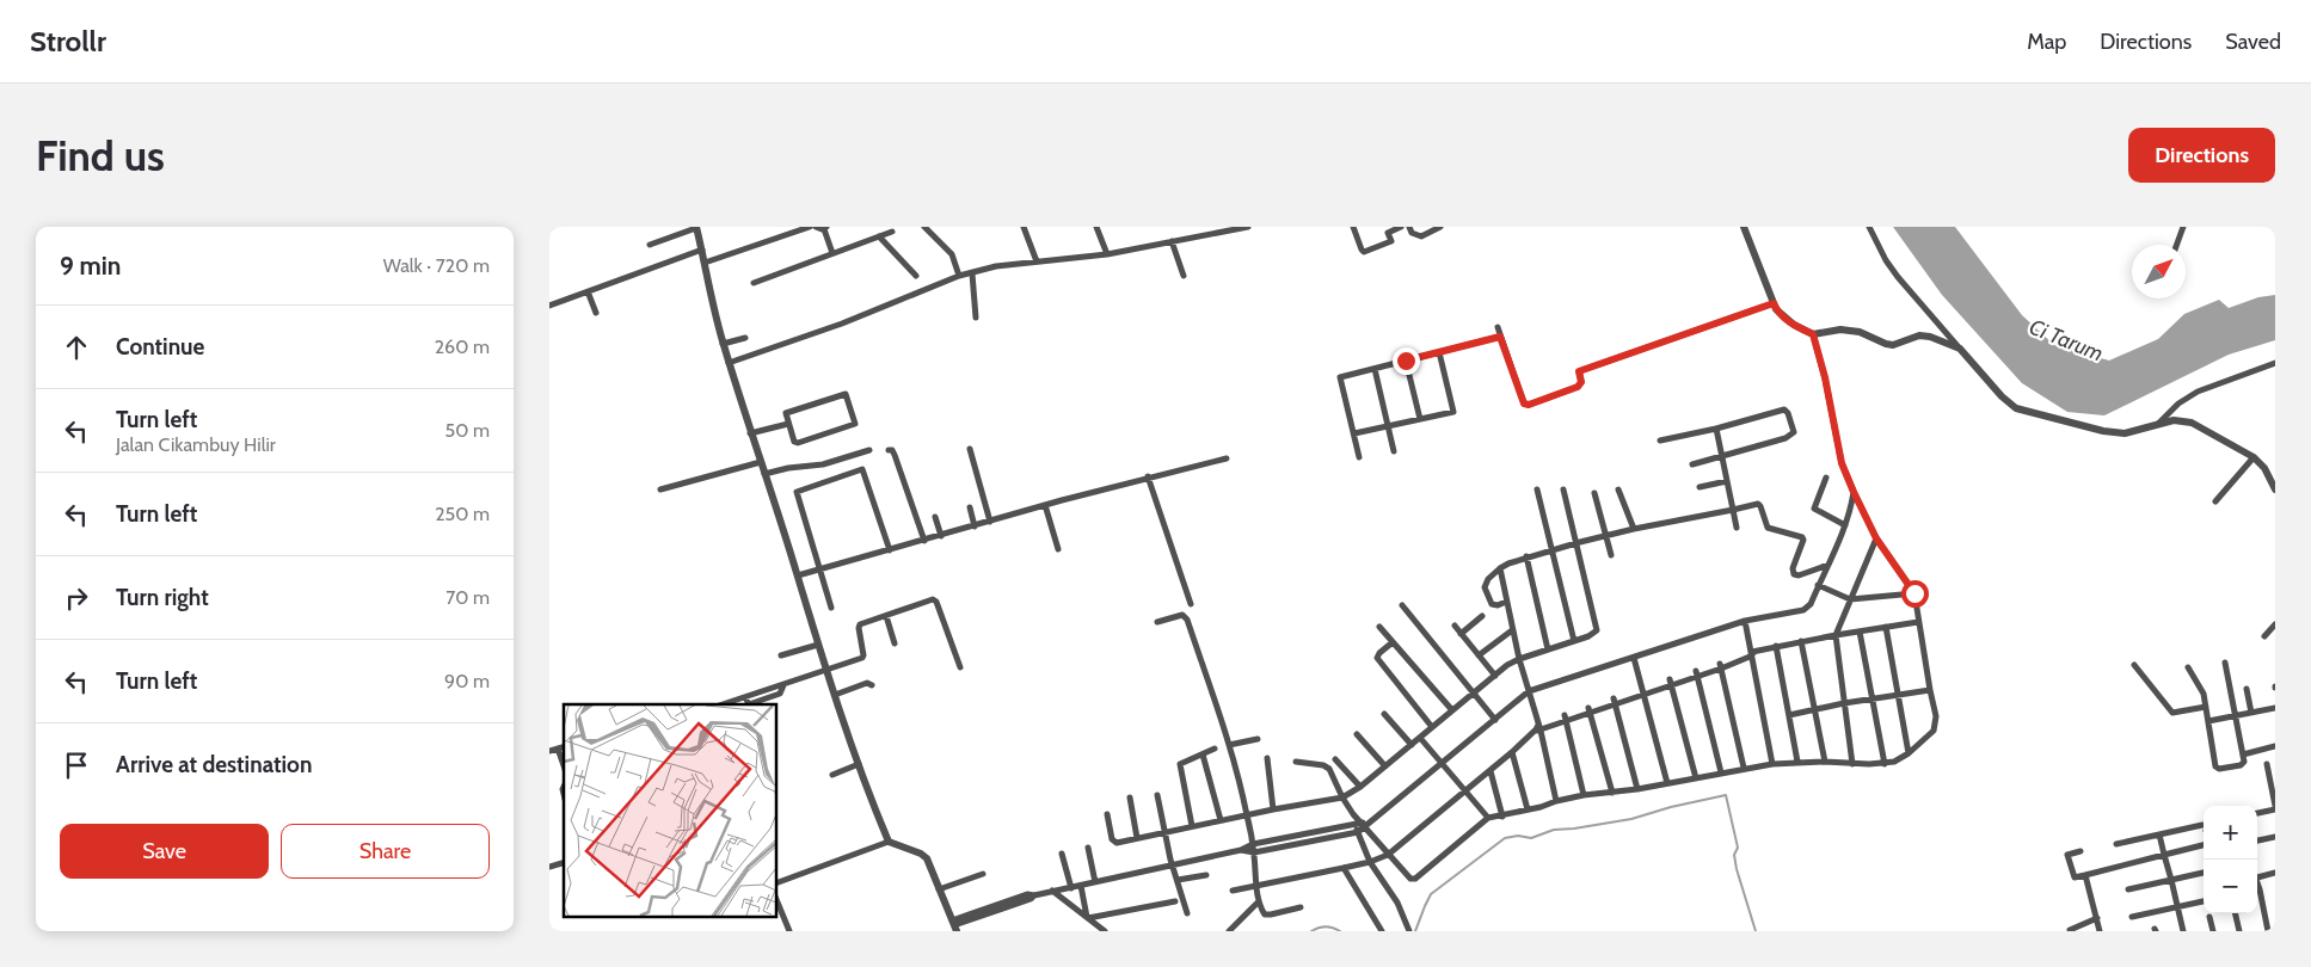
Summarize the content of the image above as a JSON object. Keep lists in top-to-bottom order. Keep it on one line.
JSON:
{"water":["Ci Tarum"],"north":"top right","page":{"header":"Strollr","nav":["Map","Directions","Saved"],"buttons":["Directions",["Save","Share"]],"title":"Find us","heading":["9 min","Walk · 720 m"],"list":[["Continue","260 m"],["Turn left","Jalan Cikambuy Hilir","50 m"],["Turn left","250 m"],["Turn right","70 m"],["Turn left","90 m"],"Arrive at destination"],"map_buttons":["+","−"]}}
